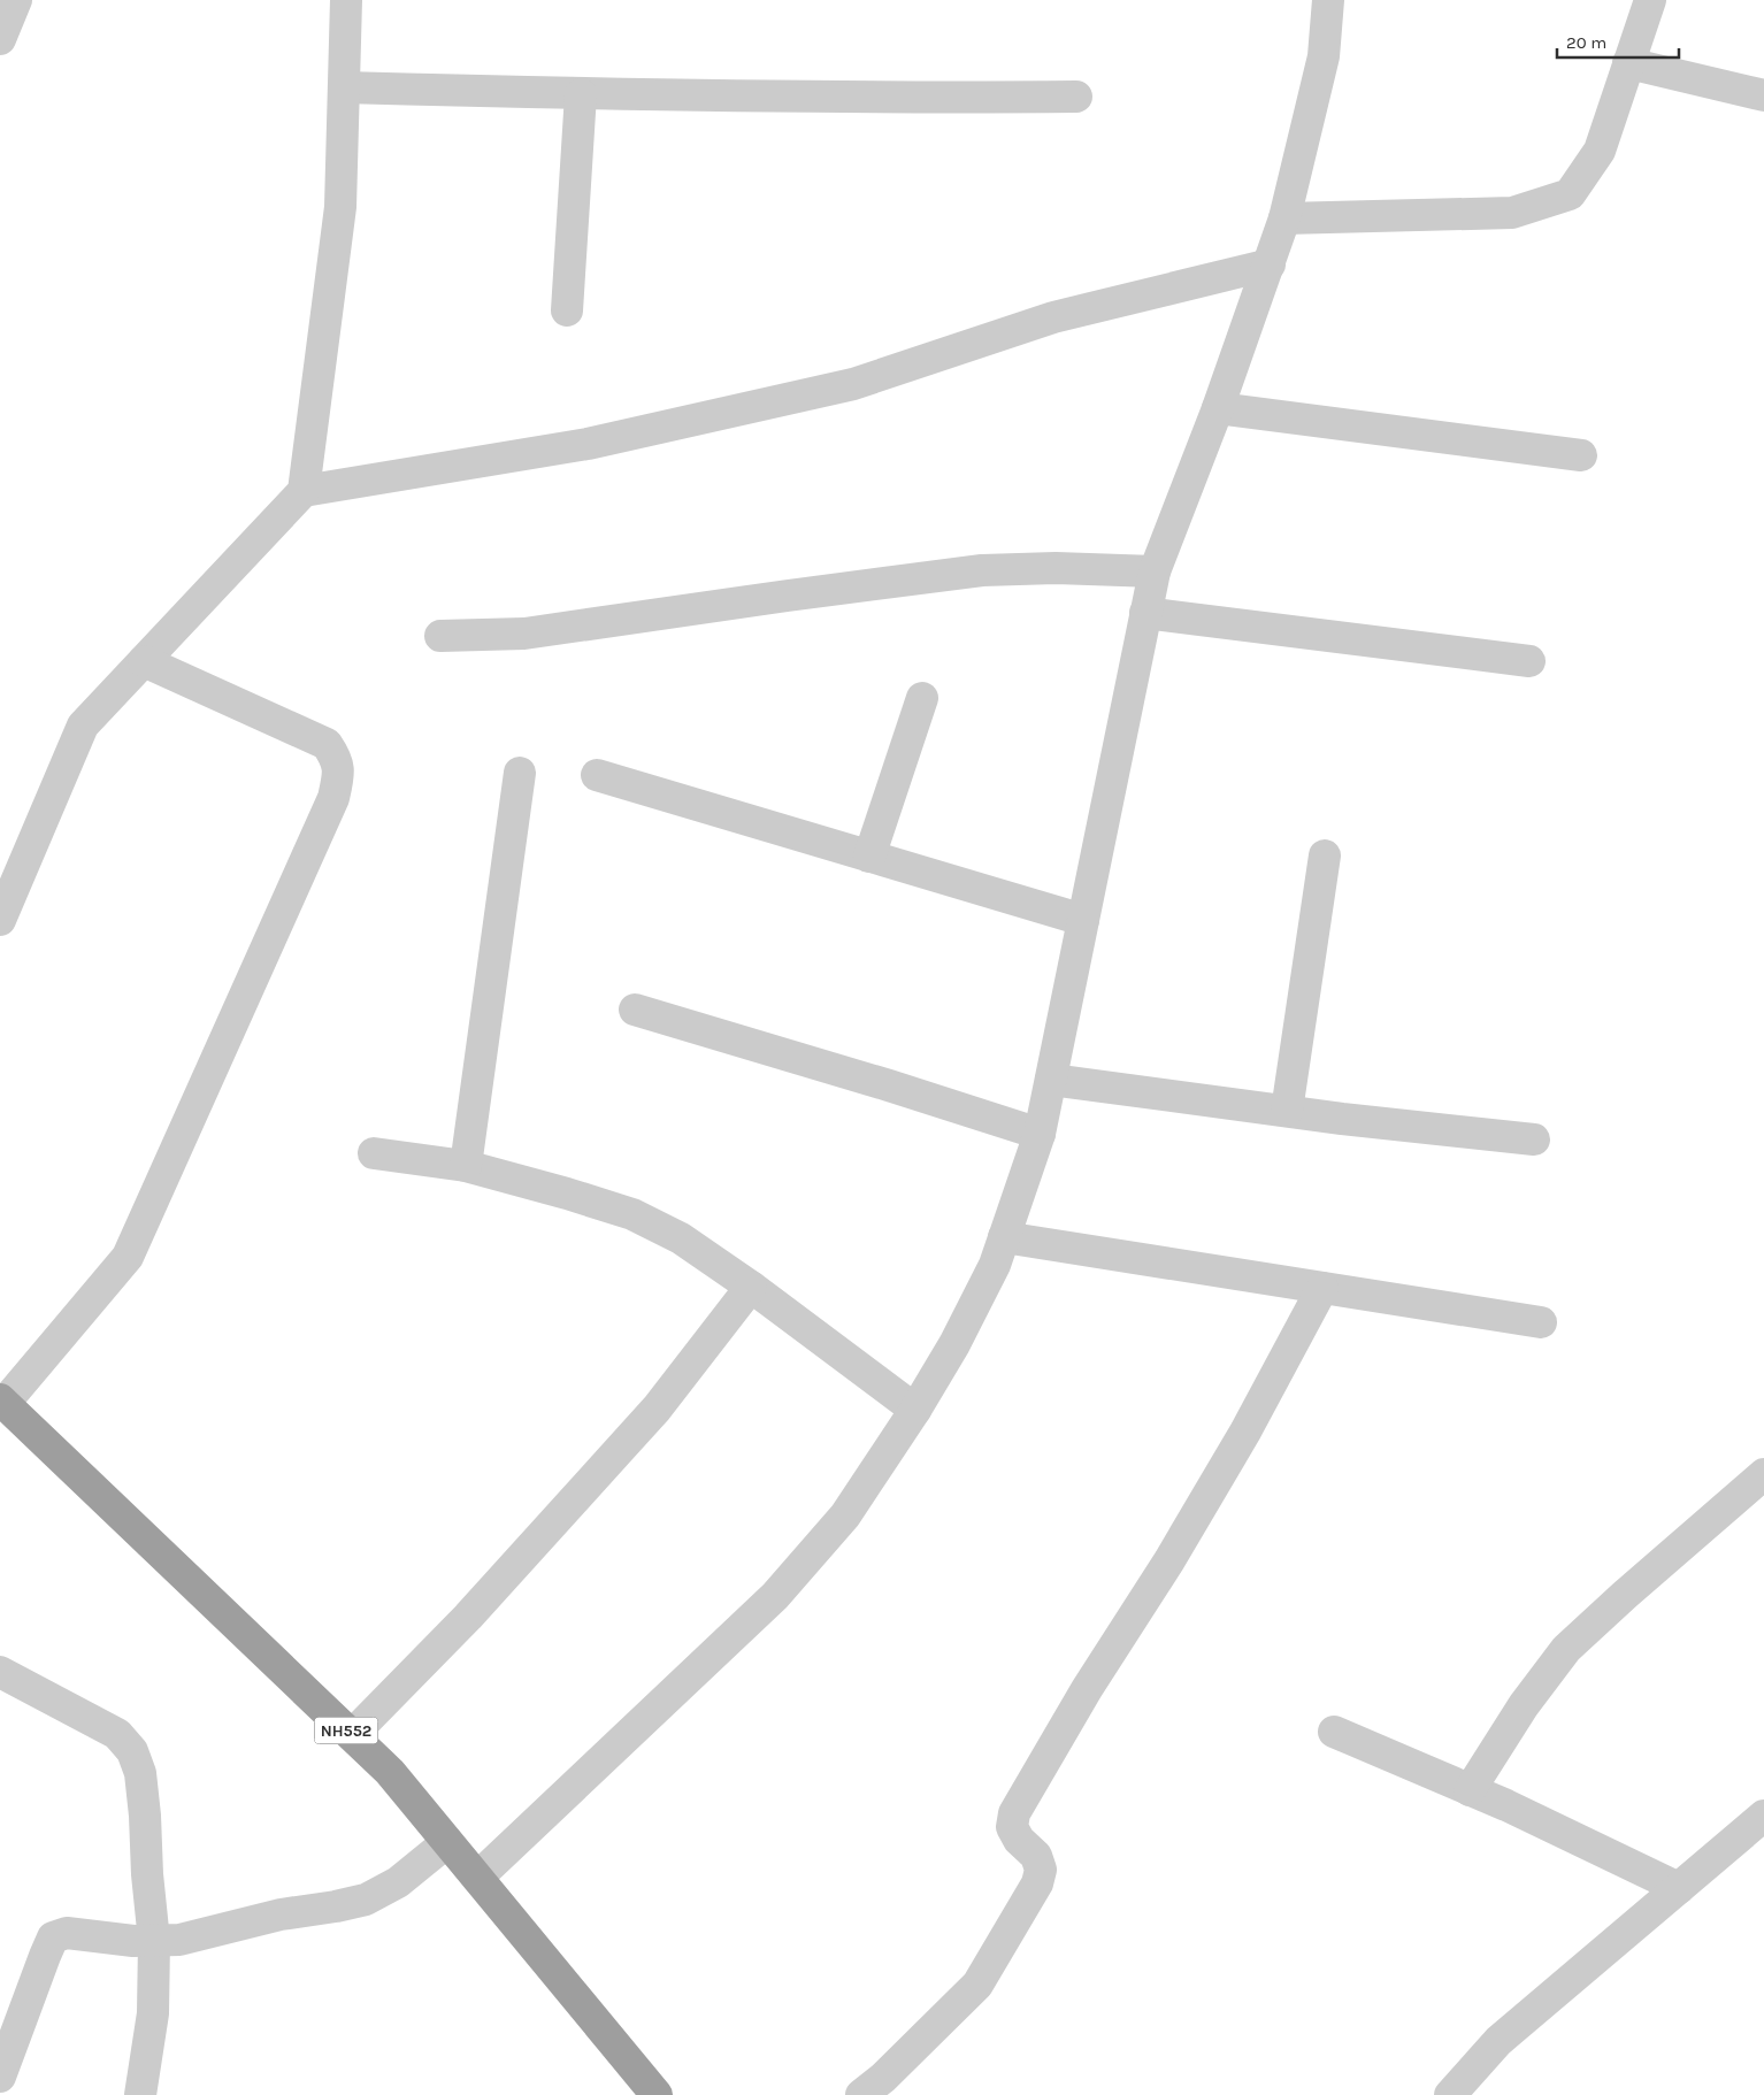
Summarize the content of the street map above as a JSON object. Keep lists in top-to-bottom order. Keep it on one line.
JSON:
{"streets":{"highway":["NH552"]},"scale_bar":"20 m"}
